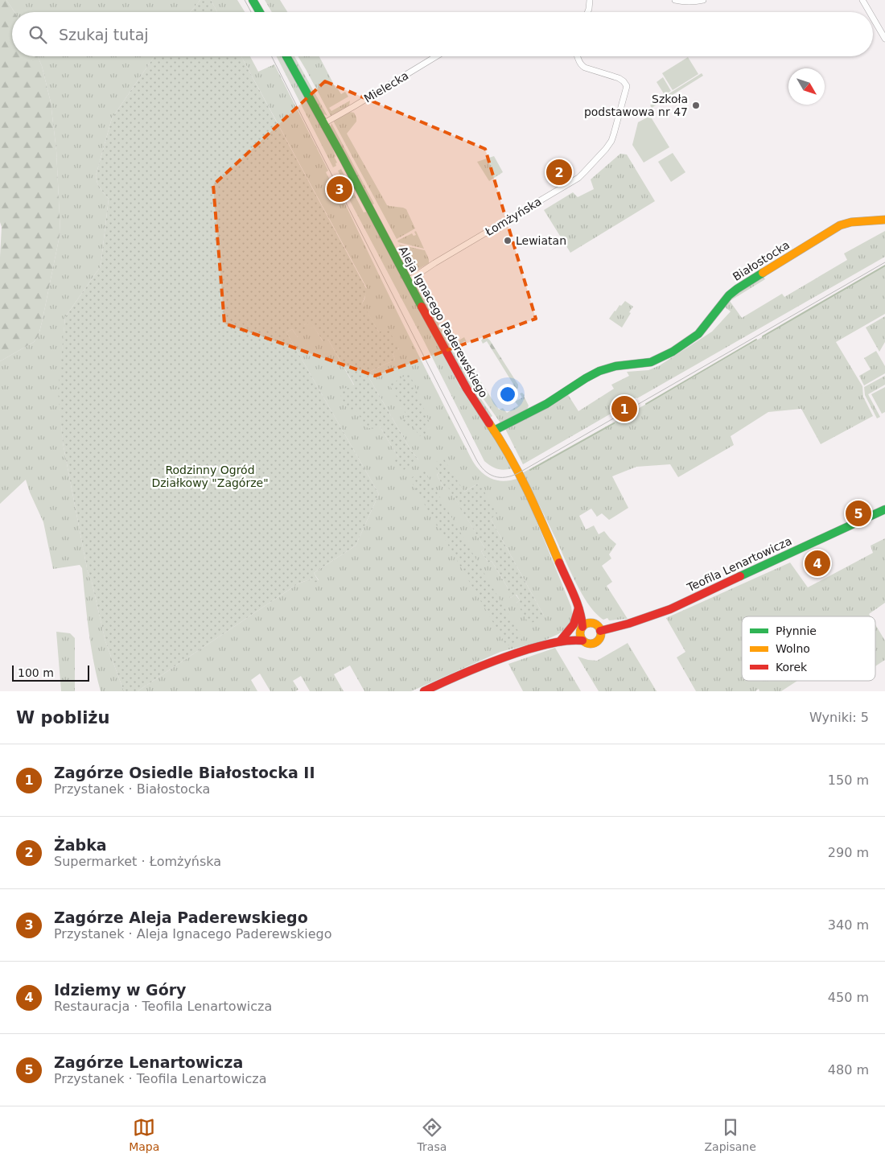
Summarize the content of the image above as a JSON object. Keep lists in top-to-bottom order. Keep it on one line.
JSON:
{"streets":{"street":["Mielecka","Łomżyńska","Białostocka","Aleja Ignacego Paderewskiego","Teofila Lenartowicza"]},"crossings":[["Mielecka","Aleja Ignacego Paderewskiego"],["Łomżyńska","Aleja Ignacego Paderewskiego"],["Białostocka","Aleja Ignacego Paderewskiego"],["Aleja Ignacego Paderewskiego","Teofila Lenartowicza"]],"parks":["Rodzinny Ogród Działkowy \"Zagórze\""],"places":["Szkoła podstawowa nr 47","Lewiatan"],"legend":["Płynnie","Wolno","Korek"],"scale_bar":"100 m","north":"bottom right","page":{"search":"Szukaj tutaj","pins":["2","3","1","5","4"],"scale":"100 m","heading":["W pobliżu","Wyniki: 5"],"list":[{"mark":"1","name":"Zagórze Osiedle Białostocka II","note":"Przystanek · Białostocka","value":"150 m"},{"mark":"2","name":"Żabka","note":"Supermarket · Łomżyńska","value":"290 m"},{"mark":"3","name":"Zagórze Aleja Paderewskiego","note":"Przystanek · Aleja Ignacego Paderewskiego","value":"340 m"},{"mark":"4","name":"Idziemy w Góry","note":"Restauracja · Teofila Lenartowicza","value":"450 m"},{"mark":"5","name":"Zagórze Lenartowicza","note":"Przystanek · Teofila Lenartowicza","value":"480 m"}],"nav":["Mapa","Trasa","Zapisane"]}}
